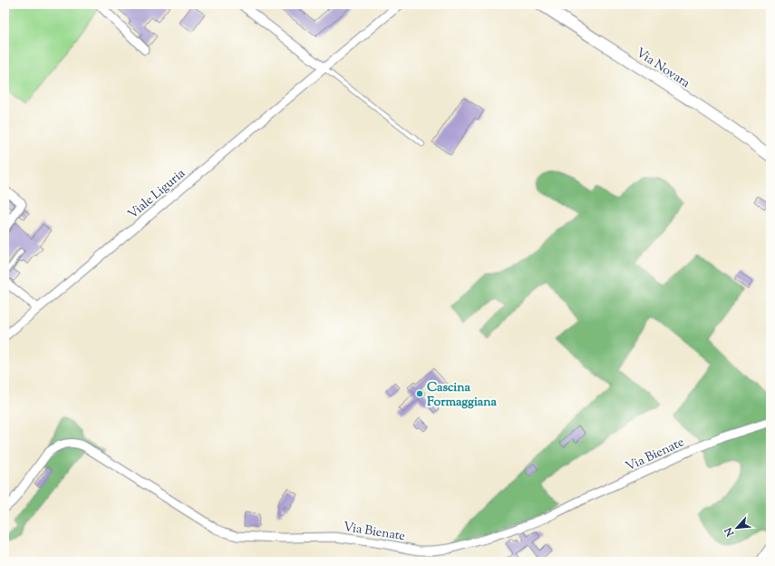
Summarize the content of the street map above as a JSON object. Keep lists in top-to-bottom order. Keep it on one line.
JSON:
{"streets":{"street":["Via Novara","Viale Liguria","Via Bienate"]},"places":["Cascina Formaggiana"],"north":"bottom left"}
